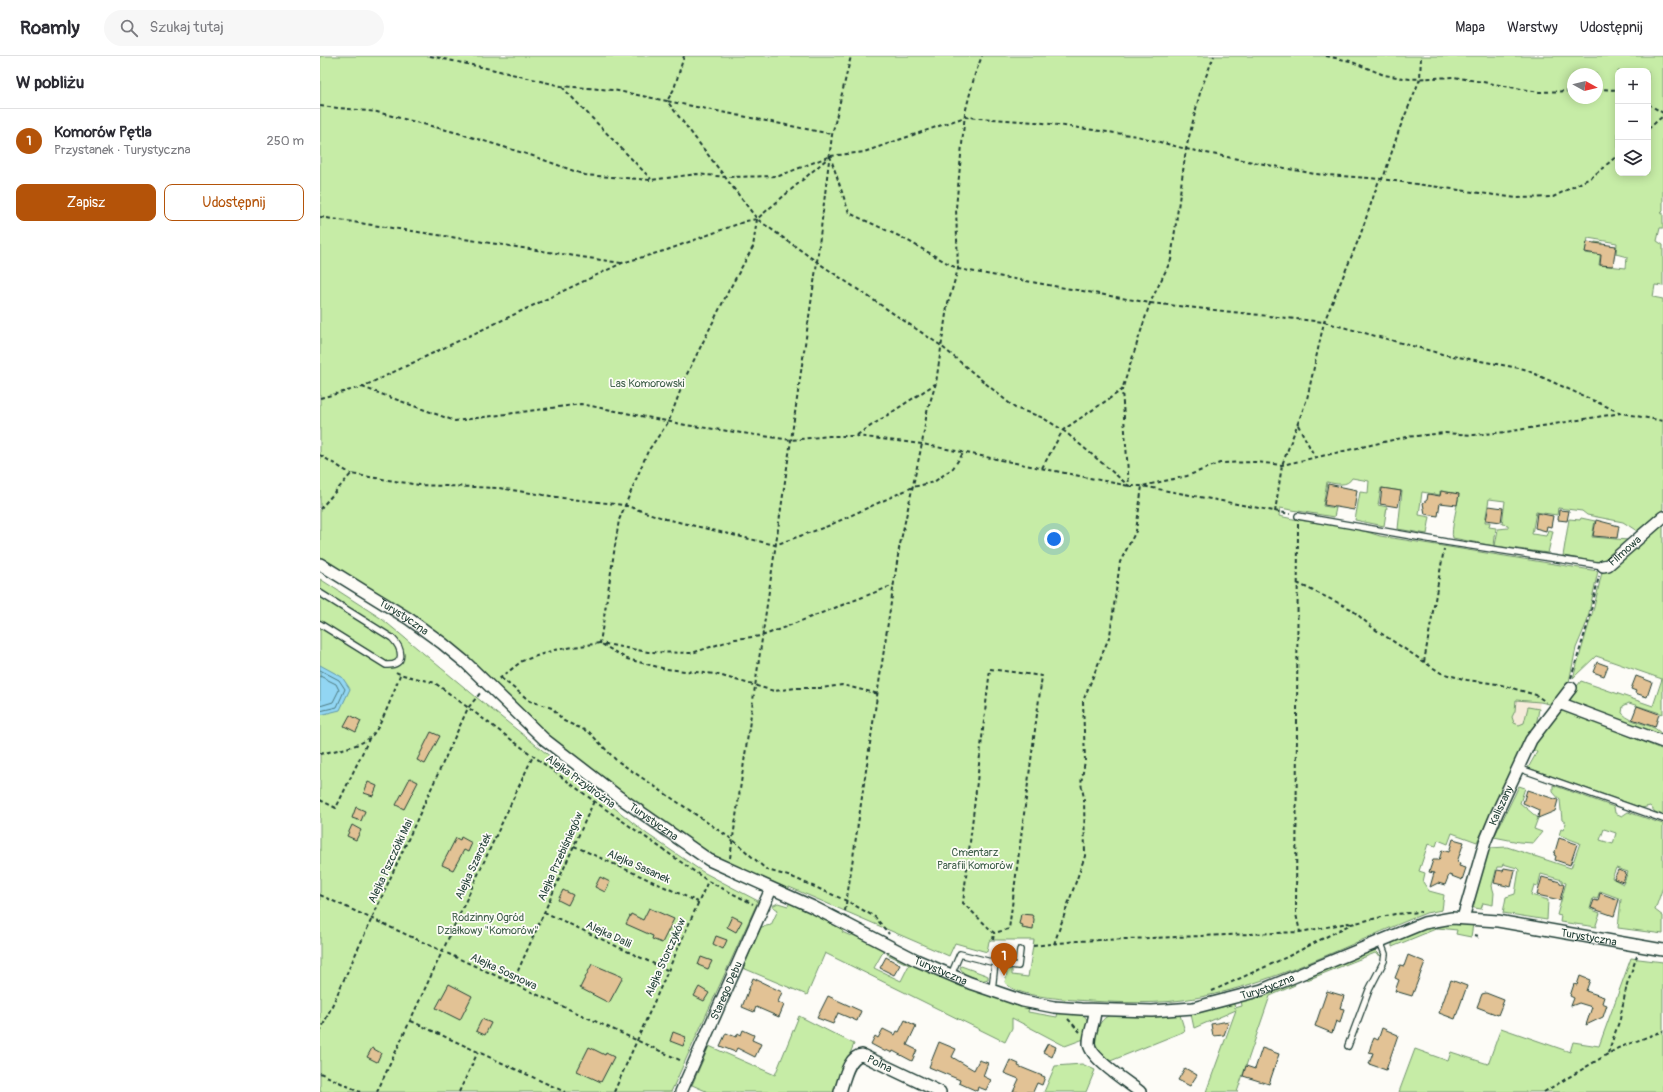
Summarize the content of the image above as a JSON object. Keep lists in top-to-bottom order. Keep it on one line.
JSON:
{"streets":{"street":["Filmowa","Turystyczna","Kaliszany","Starego Dębu","Polna"],"path":["Alejka Przydrożna","Alejka Przebiśniegów","Alejka Pszczółki Mai","Alejka Szarotek","Alejka Sasanek","Alejka Dalii","Alejka Storczyków","Alejka Sosnowa"]},"crossings":[["Turystyczna","Kaliszany"],["Turystyczna","Starego Dębu"],["Alejka Przydrożna","Alejka Przebiśniegów"],["Alejka Przydrożna","Alejka Pszczółki Mai"],["Alejka Przydrożna","Alejka Szarotek"],["Alejka Przydrożna","Alejka Storczyków"],["Alejka Przebiśniegów","Alejka Sasanek"],["Alejka Przebiśniegów","Alejka Dalii"],["Alejka Przebiśniegów","Alejka Sosnowa"],["Alejka Pszczółki Mai","Alejka Sosnowa"],["Alejka Szarotek","Alejka Sosnowa"],["Alejka Sasanek","Alejka Storczyków"],["Alejka Dalii","Alejka Storczyków"],["Alejka Storczyków","Alejka Sosnowa"]],"parks":["Las Komorowski","Cmentarz Parafii Komorów","Rodzinny Ogród Działkowy \"Komorów\""],"north":"right","page":{"header":"Roamly","search":"Szukaj tutaj","nav":["Mapa","Warstwy","Udostępnij"],"heading":"W pobliżu","map_buttons":["+","−"],"list":[{"mark":"1","name":"Komorów Pętla","note":"Przystanek · Turystyczna","value":"250 m"}],"buttons":["Zapisz","Udostępnij"],"pins":"1"}}
